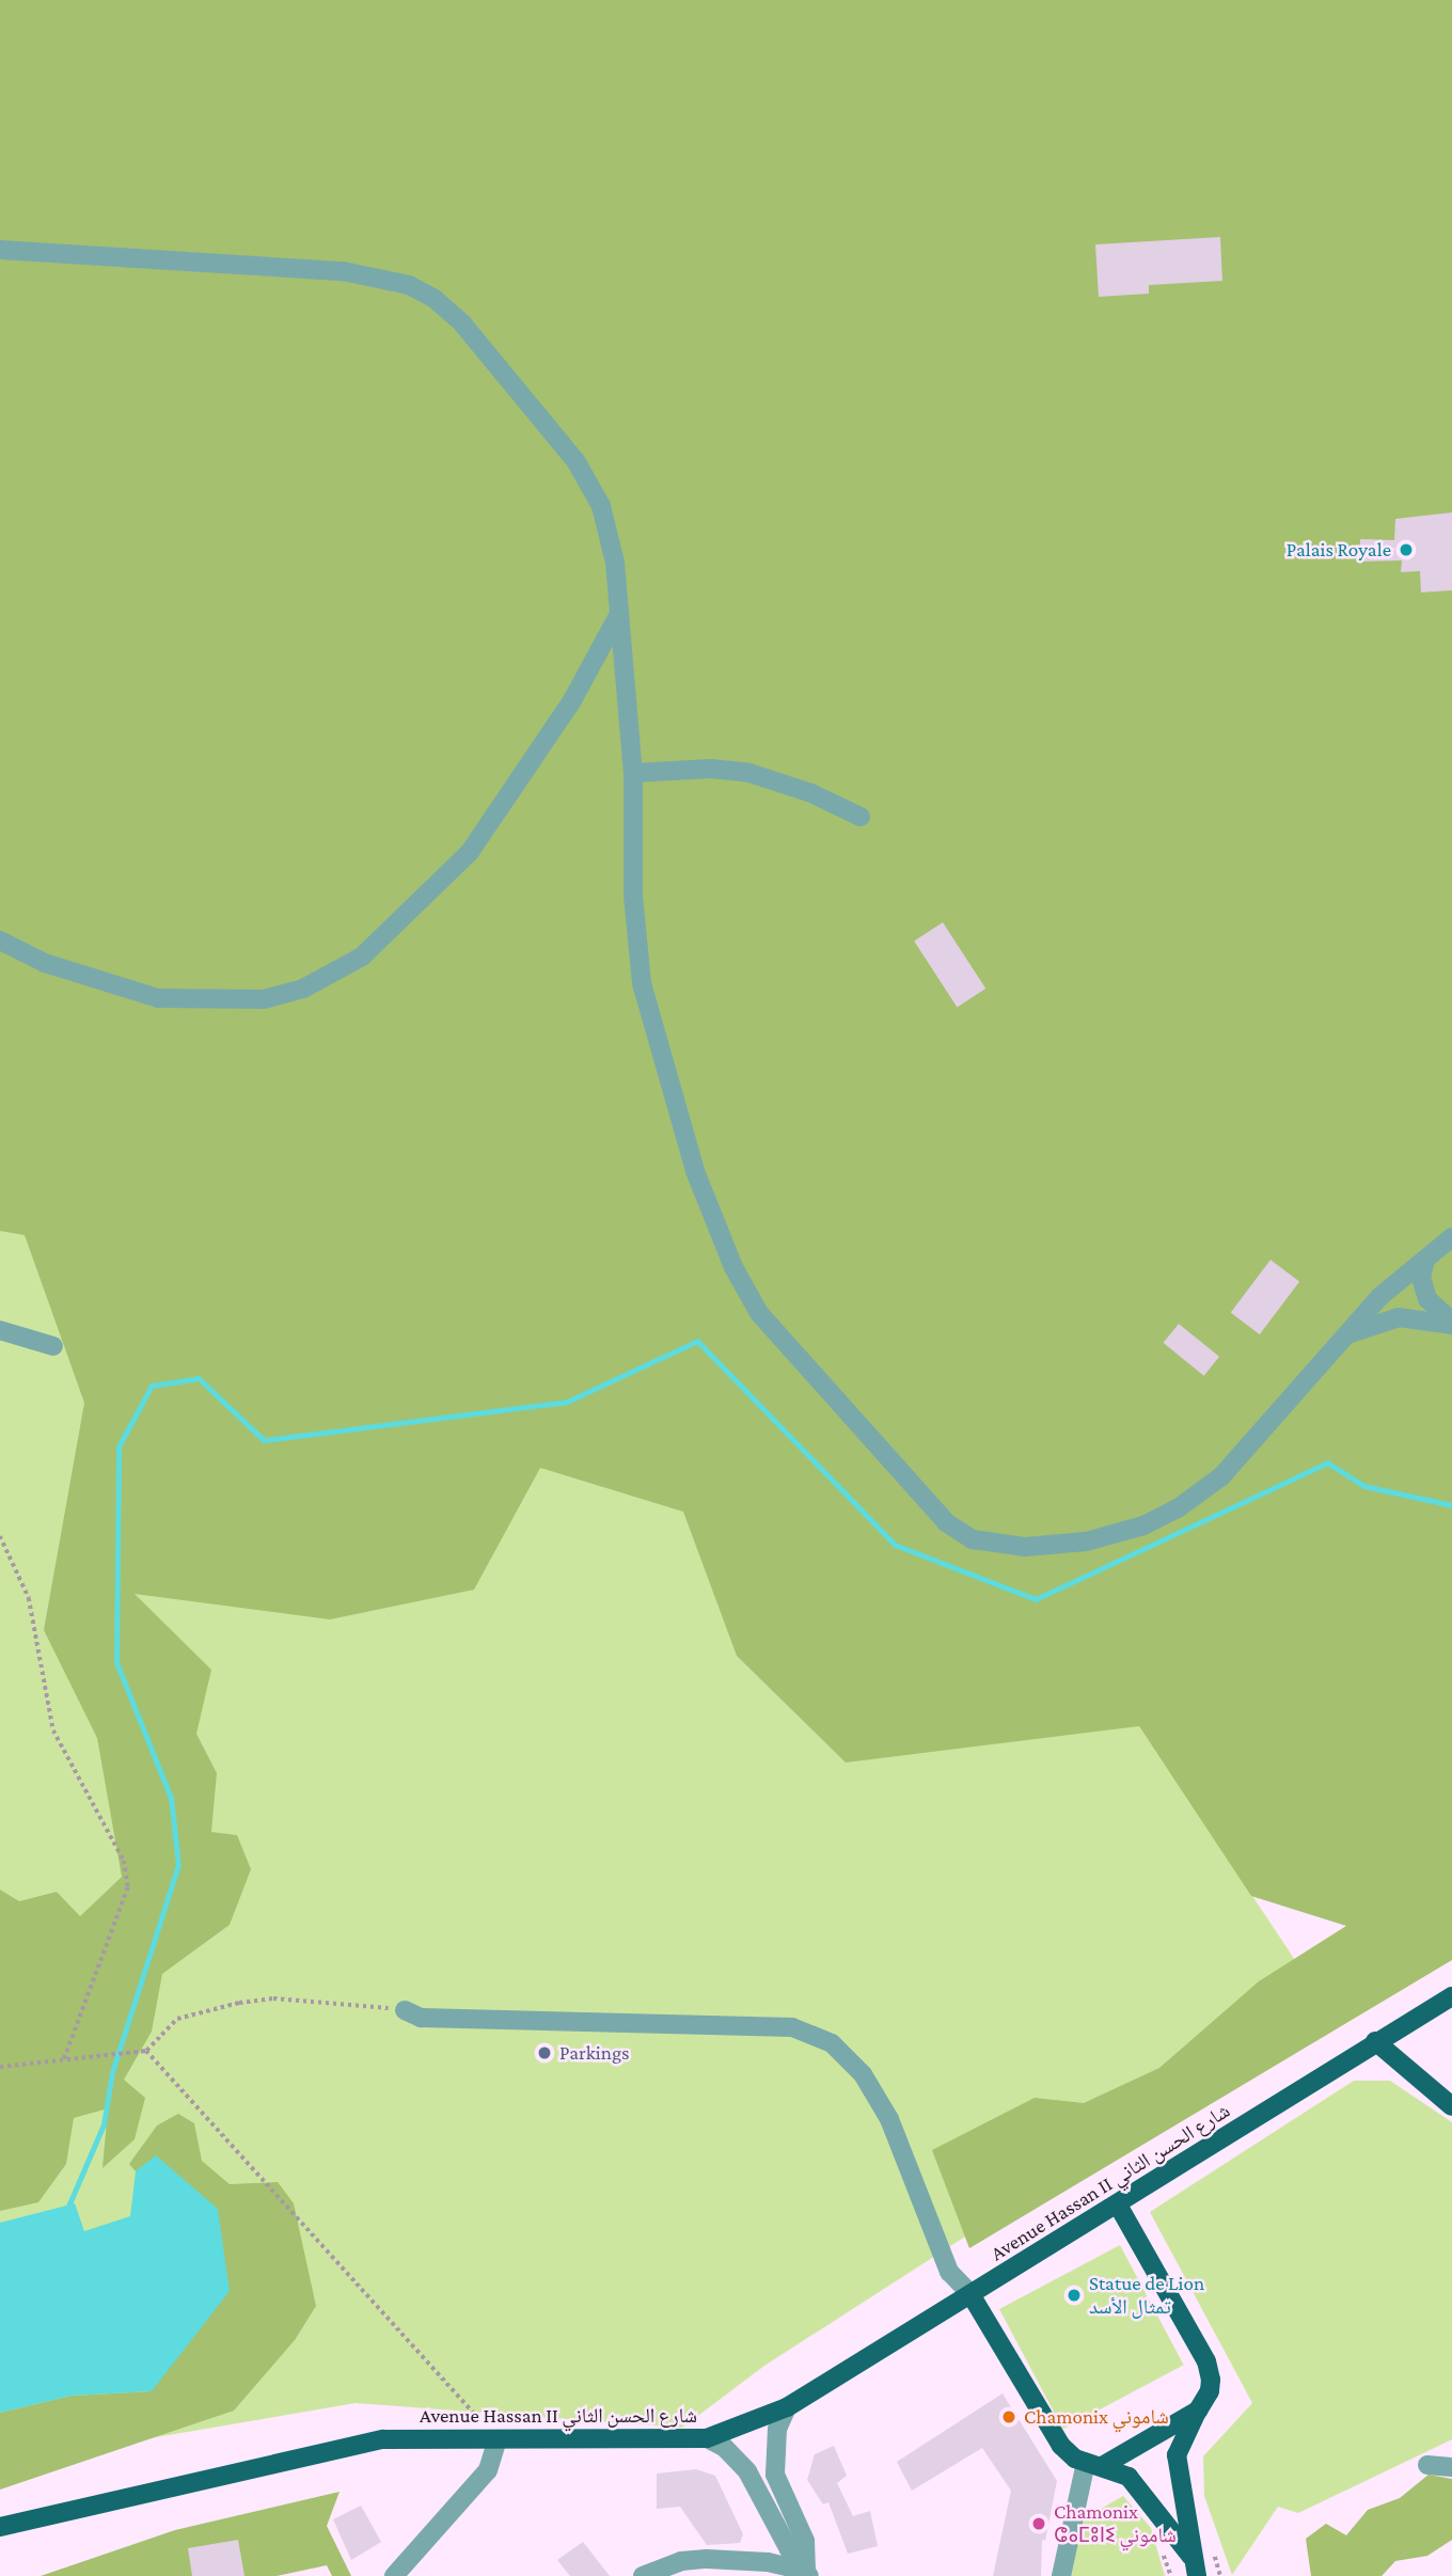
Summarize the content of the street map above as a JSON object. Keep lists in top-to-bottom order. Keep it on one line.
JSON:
{"streets":{"main road":["Avenue Hassan II شارع الحسن الثاني"]},"places":["Palais Royale","Parkings","Statue de Lion تمثال الأسد","Chamonix شاموني","Chamonix ⵛⴰⵎⵓⵏⵉ شاموني"]}
